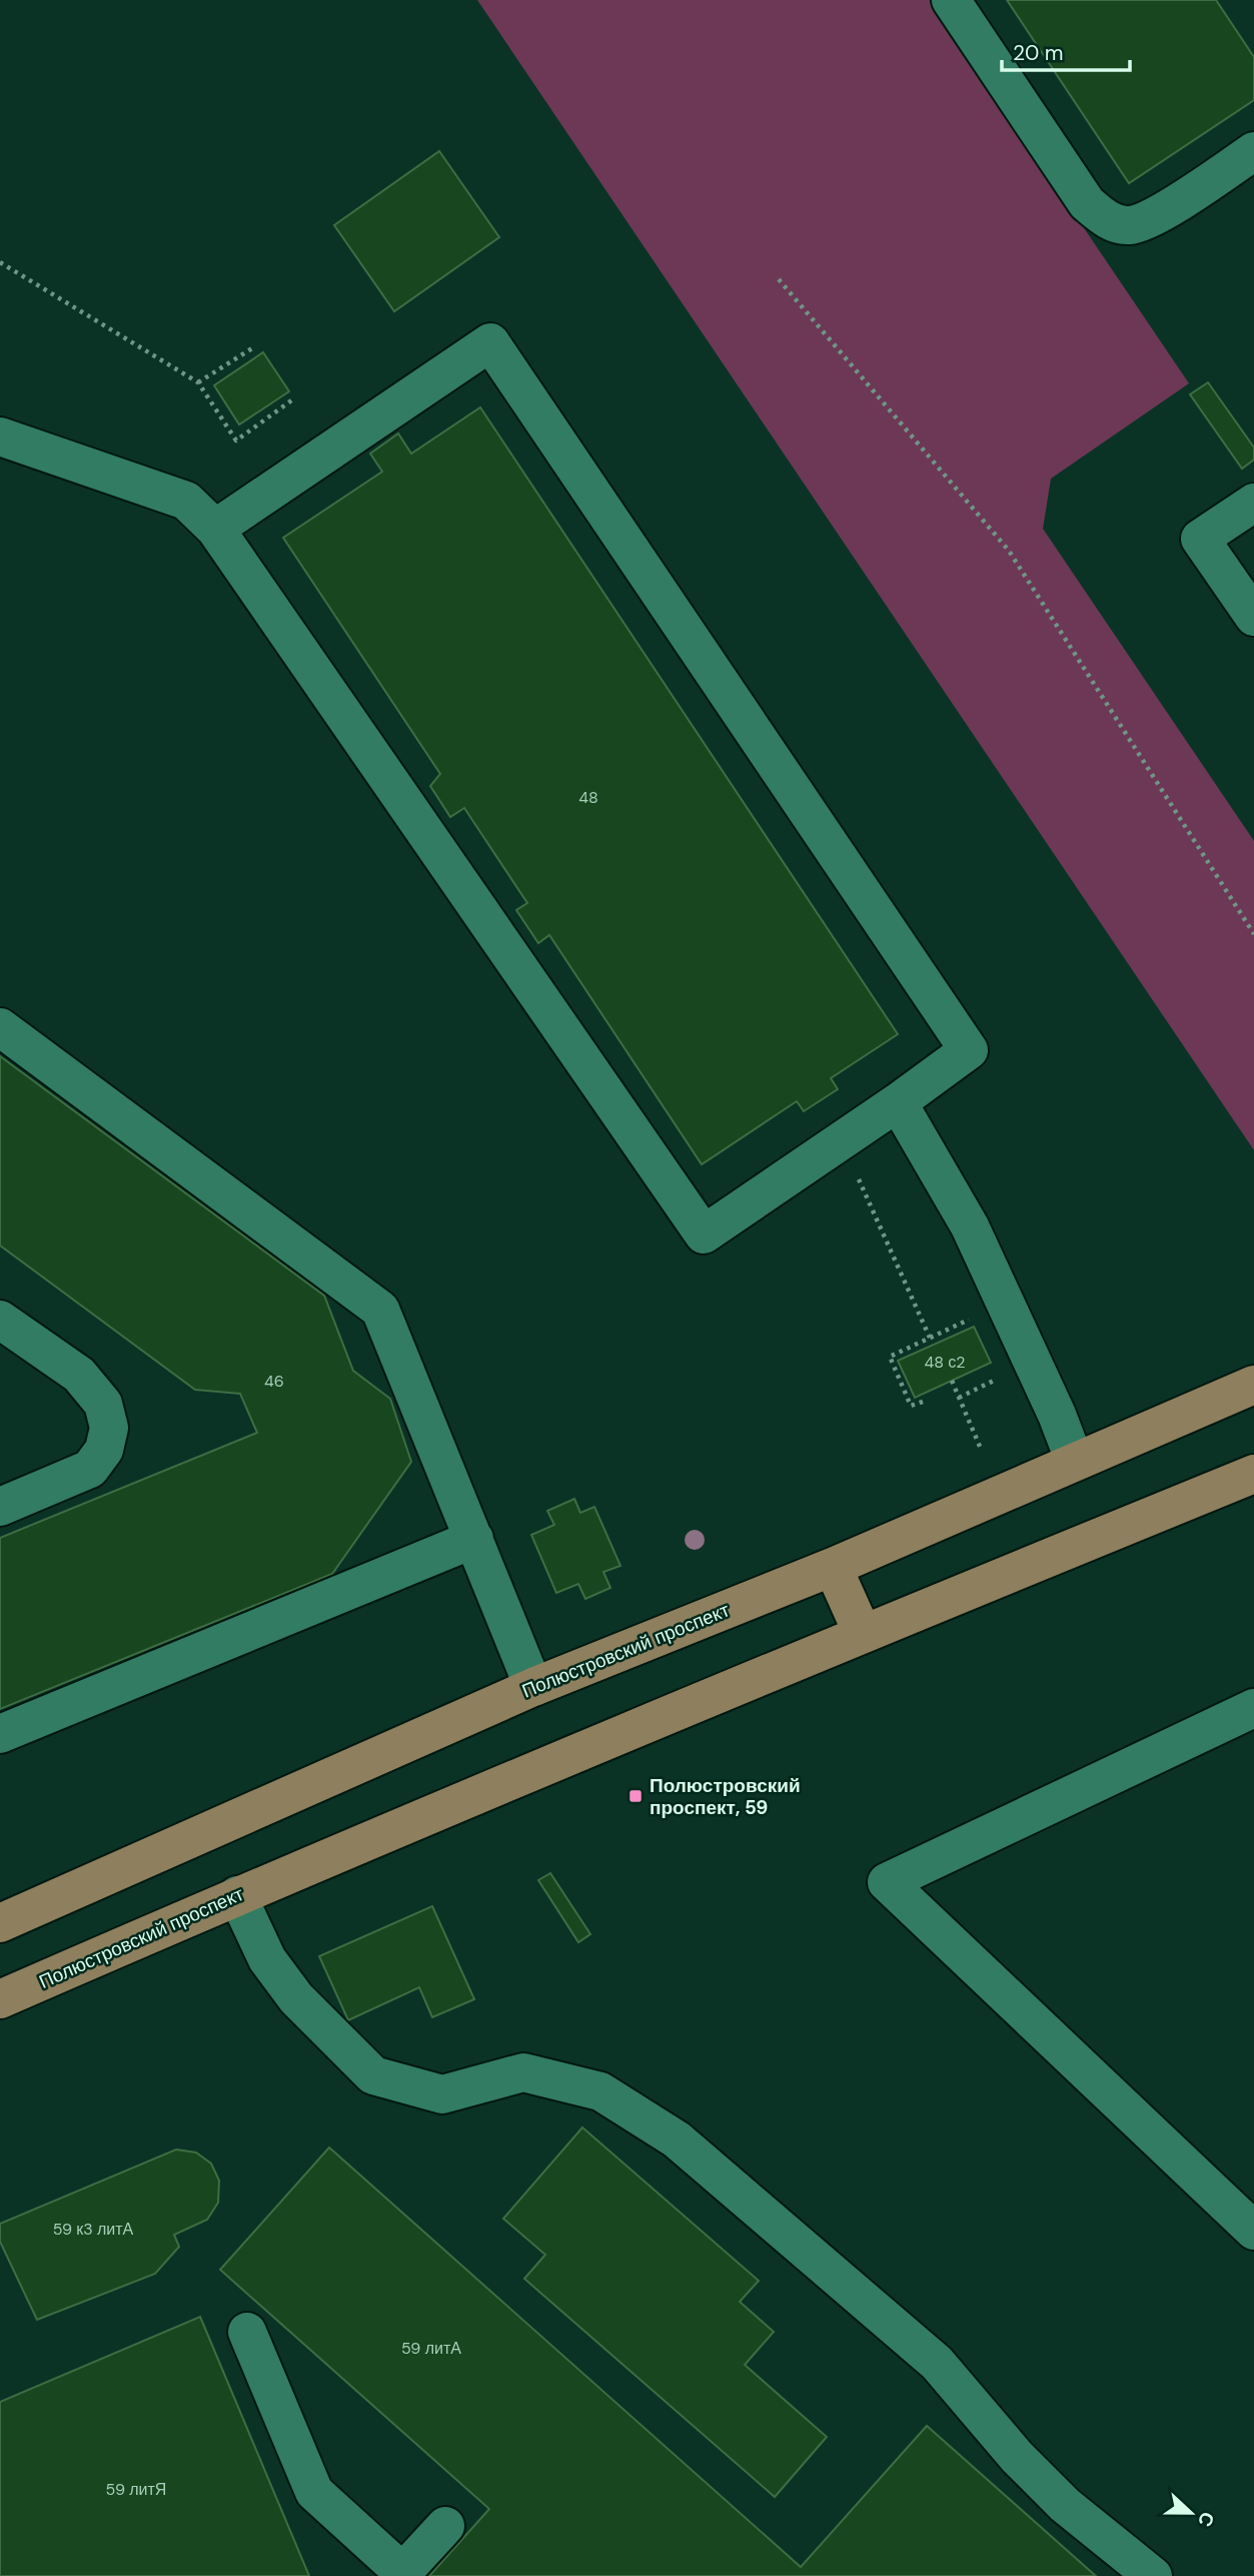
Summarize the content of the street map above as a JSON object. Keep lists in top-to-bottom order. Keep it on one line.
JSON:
{"streets":{"main road":["Полюстровский проспект"]},"places":{"transit":["Полюстровский проспект, 59"]},"house_numbers":["48","48 с2","46","59 к3 литА","59 литА","59 литЯ"],"scale_bar":"20 m","north":"right"}
